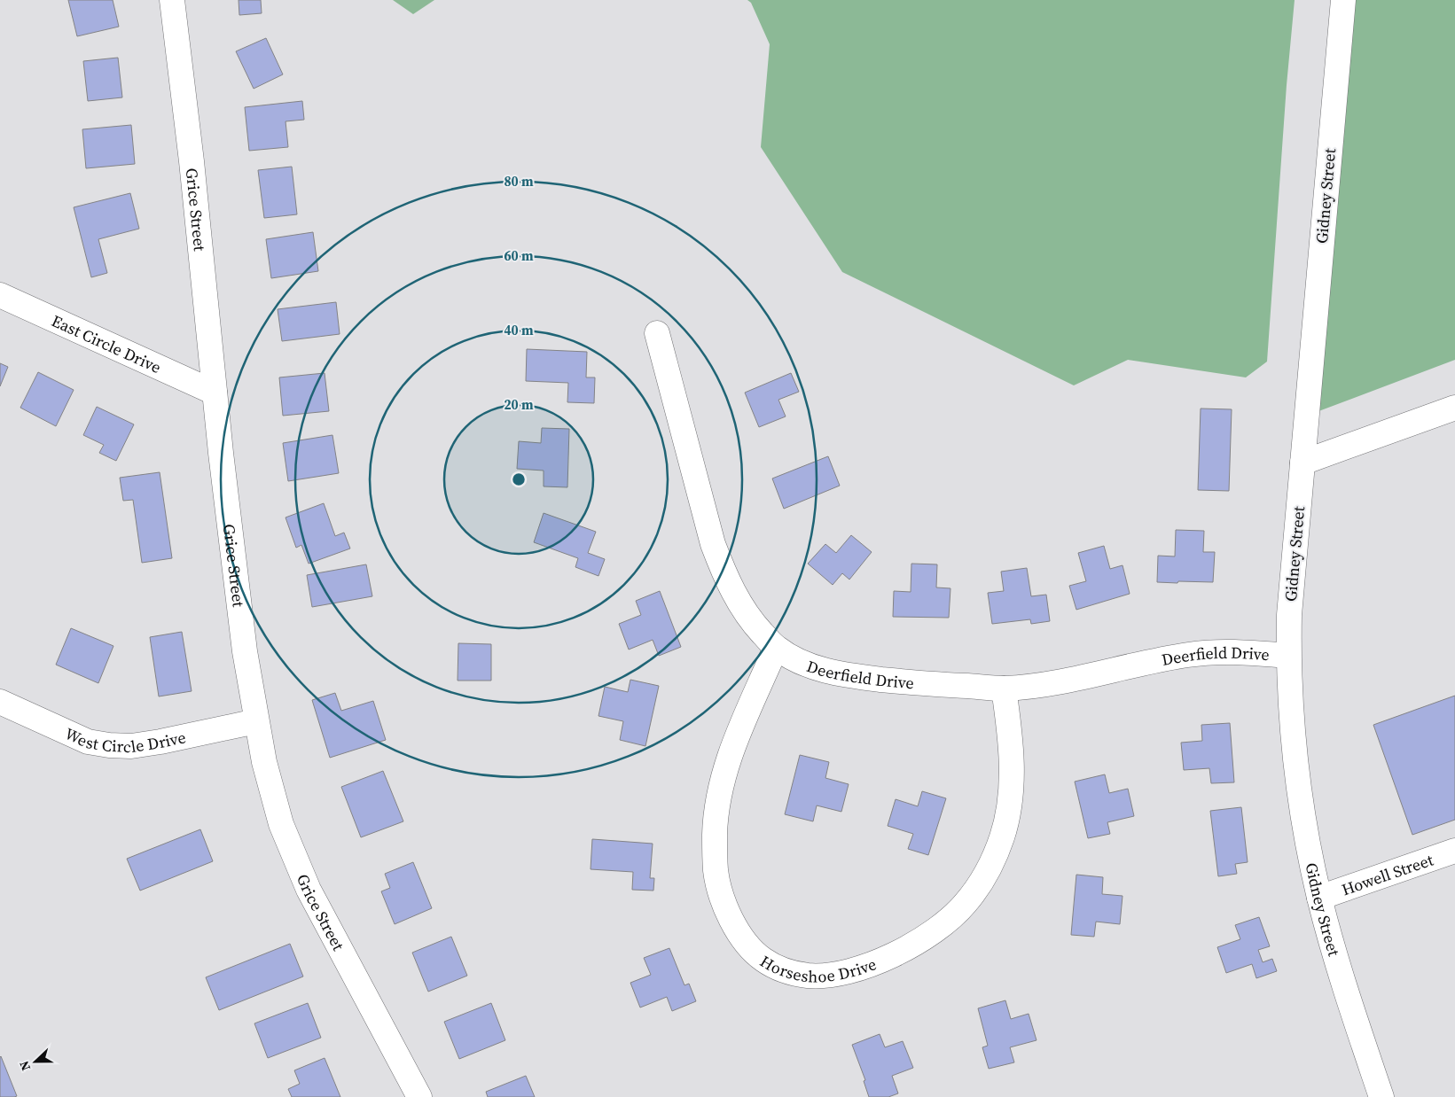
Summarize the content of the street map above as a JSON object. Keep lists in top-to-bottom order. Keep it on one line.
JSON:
{"streets":{"street":["Gidney Street","Grice Street","East Circle Drive","Deerfield Drive","West Circle Drive","Howell Street","Horseshoe Drive"]},"crossings":[["Gidney Street","Deerfield Drive"],["Gidney Street","Howell Street"],["Grice Street","East Circle Drive"],["Grice Street","West Circle Drive"],["Deerfield Drive","Horseshoe Drive"]],"north":"left","rings":["80 m","60 m","40 m","20 m"]}
